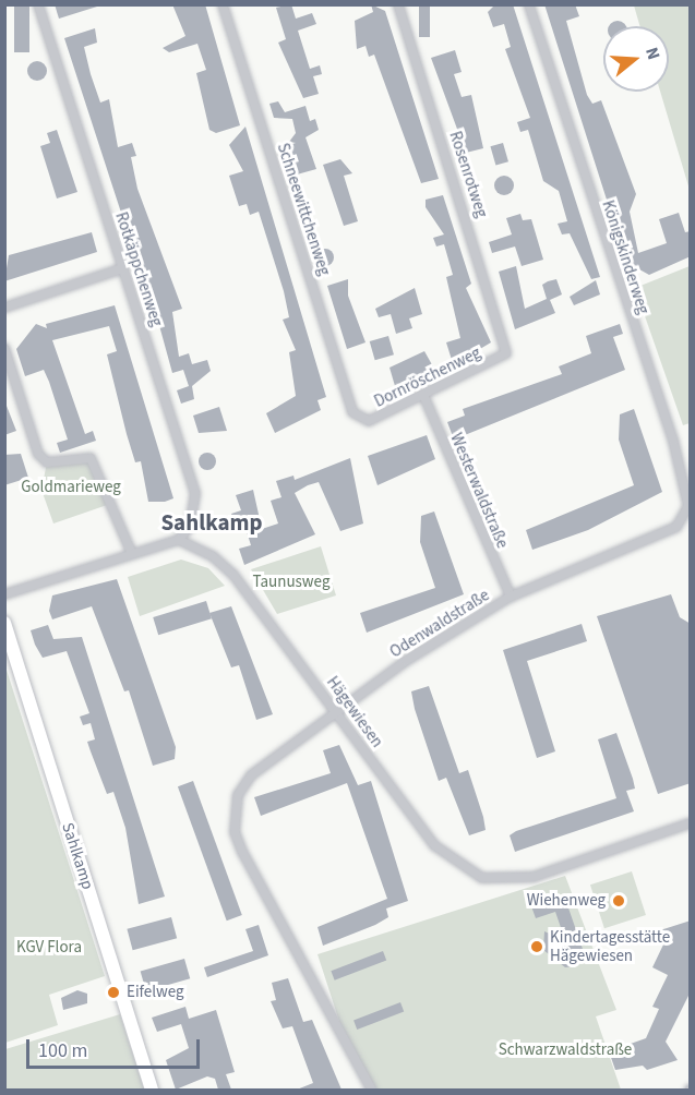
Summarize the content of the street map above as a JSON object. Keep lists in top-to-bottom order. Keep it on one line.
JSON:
{"streets":{"street":["Rosenrotweg","Schneewittchenweg","Königskinderweg","Rotkäppchenweg","Dornröschenweg","Westerwaldstraße","Odenwaldstraße","Hägewiesen","Sahlkamp"]},"crossings":[["Rosenrotweg","Dornröschenweg"],["Schneewittchenweg","Dornröschenweg"],["Königskinderweg","Odenwaldstraße"],["Rotkäppchenweg","Hägewiesen"],["Dornröschenweg","Westerwaldstraße"],["Westerwaldstraße","Odenwaldstraße"],["Odenwaldstraße","Hägewiesen"]],"districts":["Sahlkamp"],"parks":["Goldmarieweg","Taunusweg","KGV Flora","Schwarzwaldstraße"],"places":["Wiehenweg","Kindertagesstätte Hägewiesen","Eifelweg"],"scale_bar":"100 m","north":"right"}
